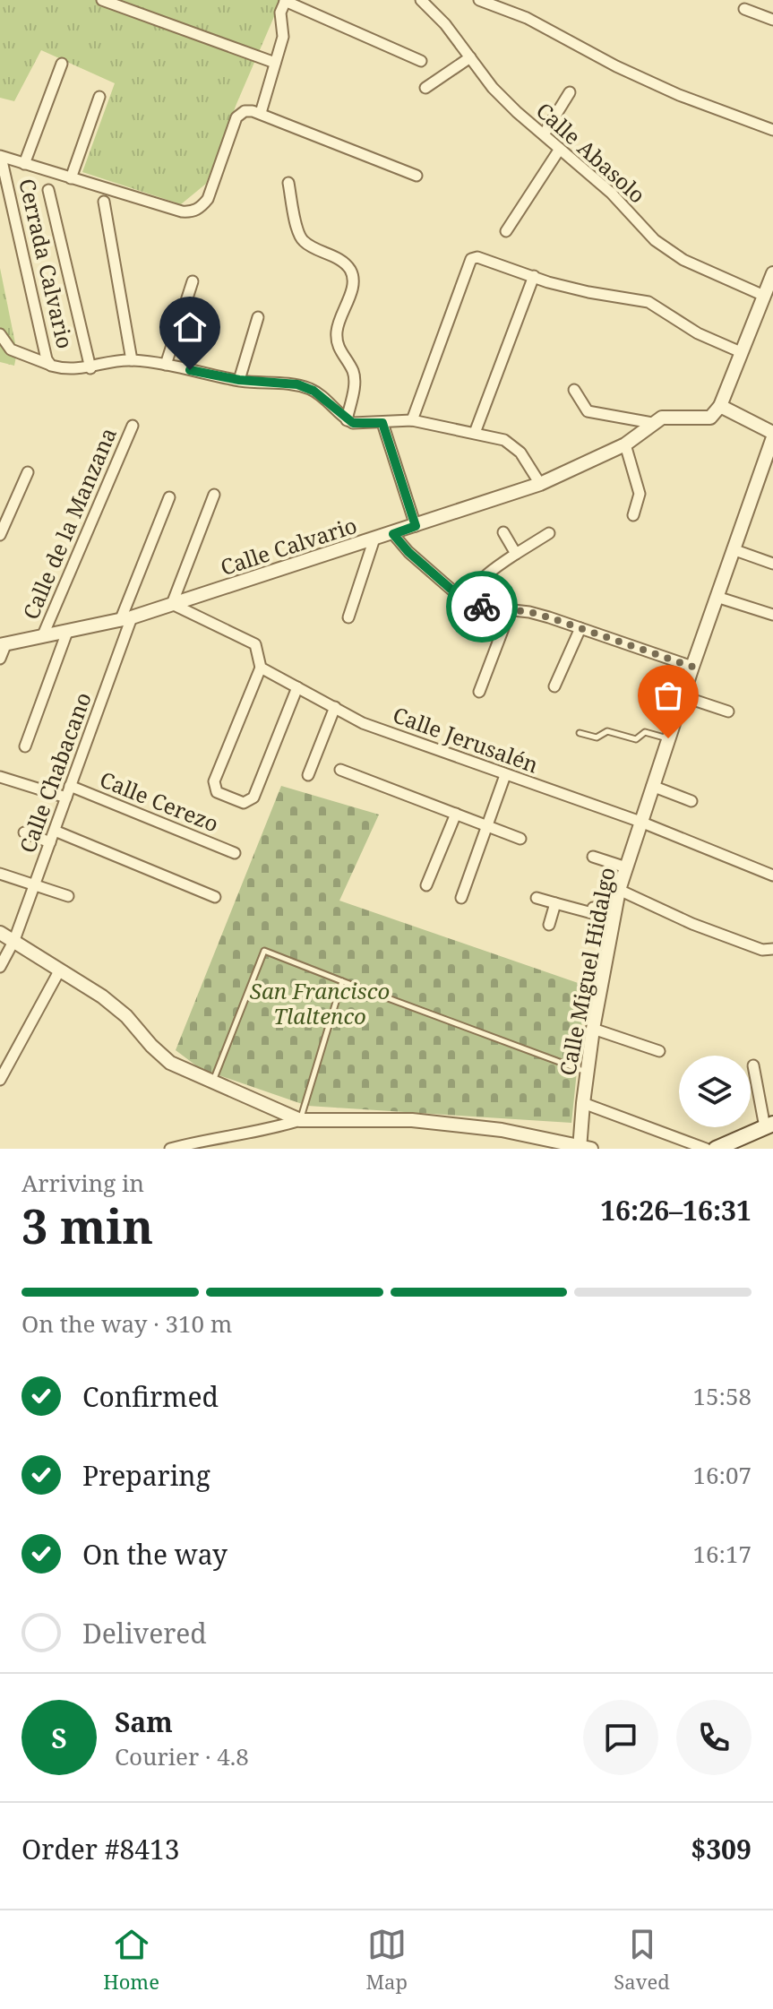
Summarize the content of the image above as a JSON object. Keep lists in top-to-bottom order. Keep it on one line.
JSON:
{"streets":{"street":["Calle Abasolo","Cerrada Calvario","Calle de la Manzana","Calle Calvario","Calle Jerusalén","Calle Chabacano","Calle Cerezo","Calle Miguel Hidalgo"]},"crossings":[["Calle de la Manzana","Calle Calvario"],["Calle Calvario","Calle Chabacano"],["Calle Jerusalén","Calle Miguel Hidalgo"],["Calle Chabacano","Calle Cerezo"]],"parks":["San Francisco Tlaltenco"],"page":{"heading":["3 min","Arriving in","16:26–16:31"],"panel":["Sam","Courier · 4.8","Order #8413","$309"],"bar":"On the way · 310 m","list":[["Confirmed","15:58"],["Preparing","16:07"],["On the way","16:17"],"Delivered"],"round":"S","tabs":["Home","Map","Saved"]}}
